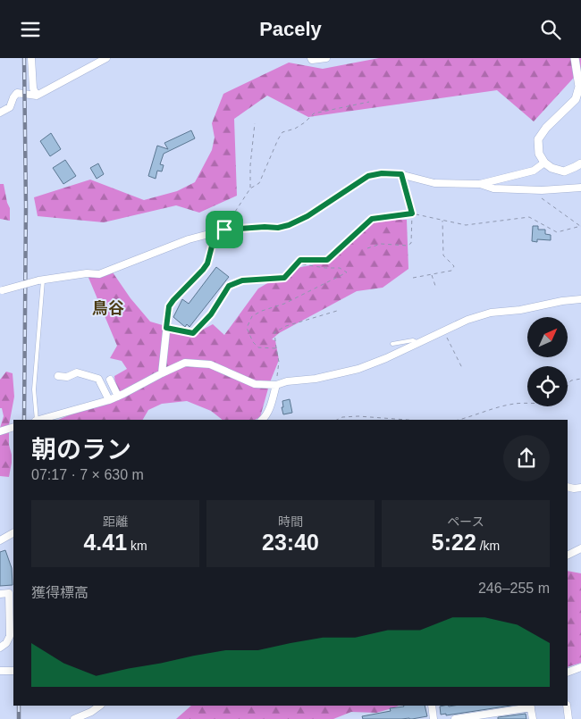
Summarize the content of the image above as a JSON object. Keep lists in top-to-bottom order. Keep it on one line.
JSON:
{"districts":["鳥谷"],"north":"top right","page":{"header":"Pacely","heading":["朝のラン","07:17 · 7 × 630 m"],"stats":[["距離","4.41 km"],["時間","23:40"],["ペース","5:22 /km"]],"chart":["獲得標高","246–255 m"]}}
